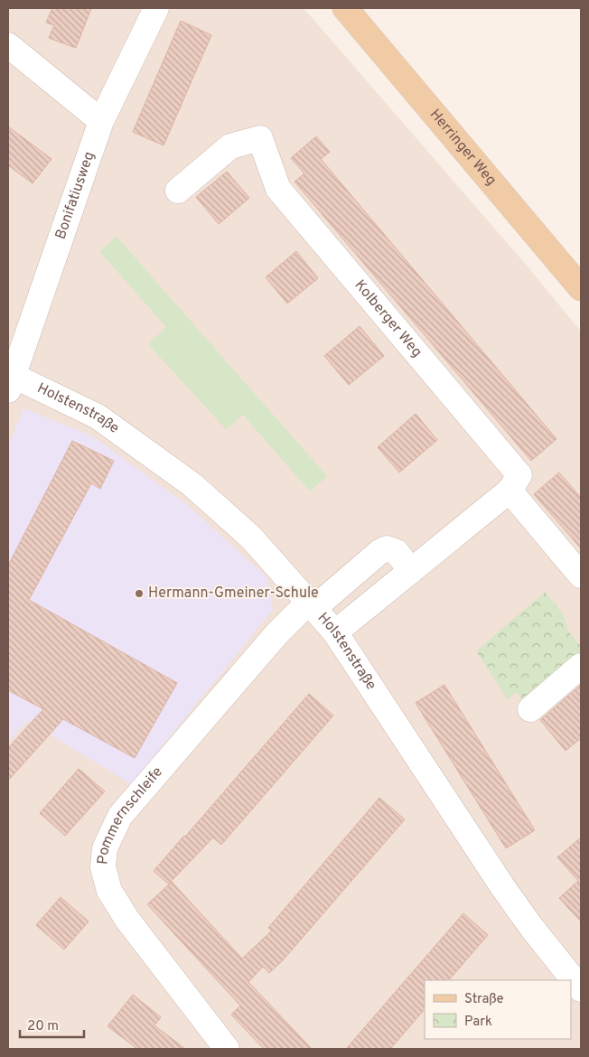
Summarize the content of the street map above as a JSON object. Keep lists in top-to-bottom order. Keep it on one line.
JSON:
{"streets":{"main road":["Herringer Weg"],"street":["Bonifatiusweg","Kolberger Weg","Holstenstraße","Pommernschleife"]},"crossings":[["Bonifatiusweg","Holstenstraße"],["Kolberger Weg","Holstenstraße"],["Holstenstraße","Pommernschleife"]],"places":["Hermann-Gmeiner-Schule"],"legend":["Straße","Park"],"scale_bar":"20 m"}
